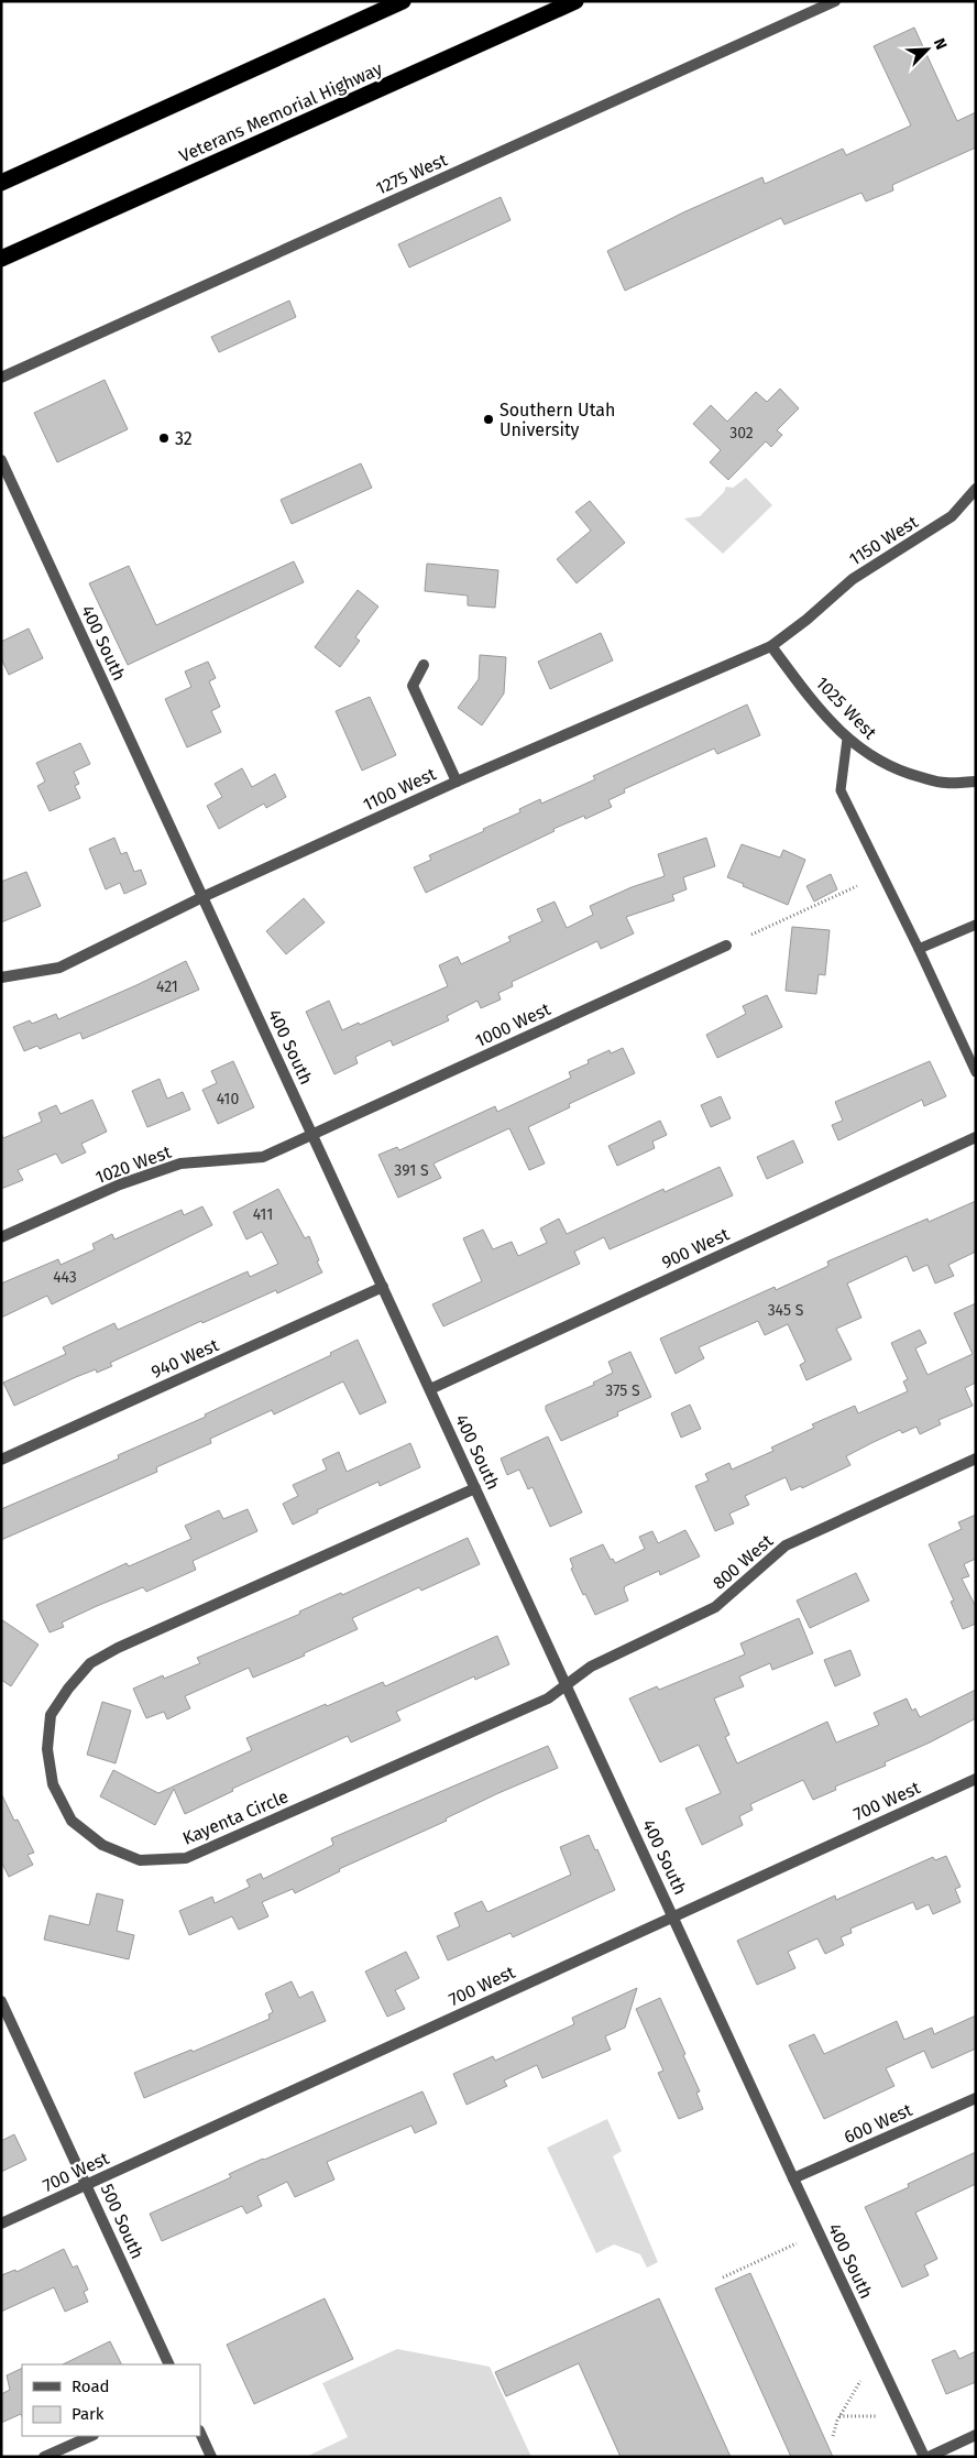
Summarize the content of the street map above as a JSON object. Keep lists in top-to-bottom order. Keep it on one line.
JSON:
{"streets":{"highway":["Veterans Memorial Highway"],"street":["1275 West","1150 West","400 South","1025 West","1100 West","1000 West","1020 West","900 West","940 West","800 West","700 West","Kayenta Circle","600 West","500 South"]},"crossings":[["1150 West","1100 West"],["400 South","1100 West"],["400 South","1000 West"],["400 South","1020 West"],["400 South","900 West"],["400 South","940 West"],["400 South","800 West"],["400 South","700 West"],["400 South","Kayenta Circle"],["400 South","600 West"],["1025 West","1100 West"],["1000 West","1020 West"],["800 West","Kayenta Circle"],["700 West","500 South"]],"places":["Southern Utah University","32"],"house_numbers":["302","421","410","391 S","411","443","345 S","375 S"],"legend":["Road","Park"],"north":"top right"}
